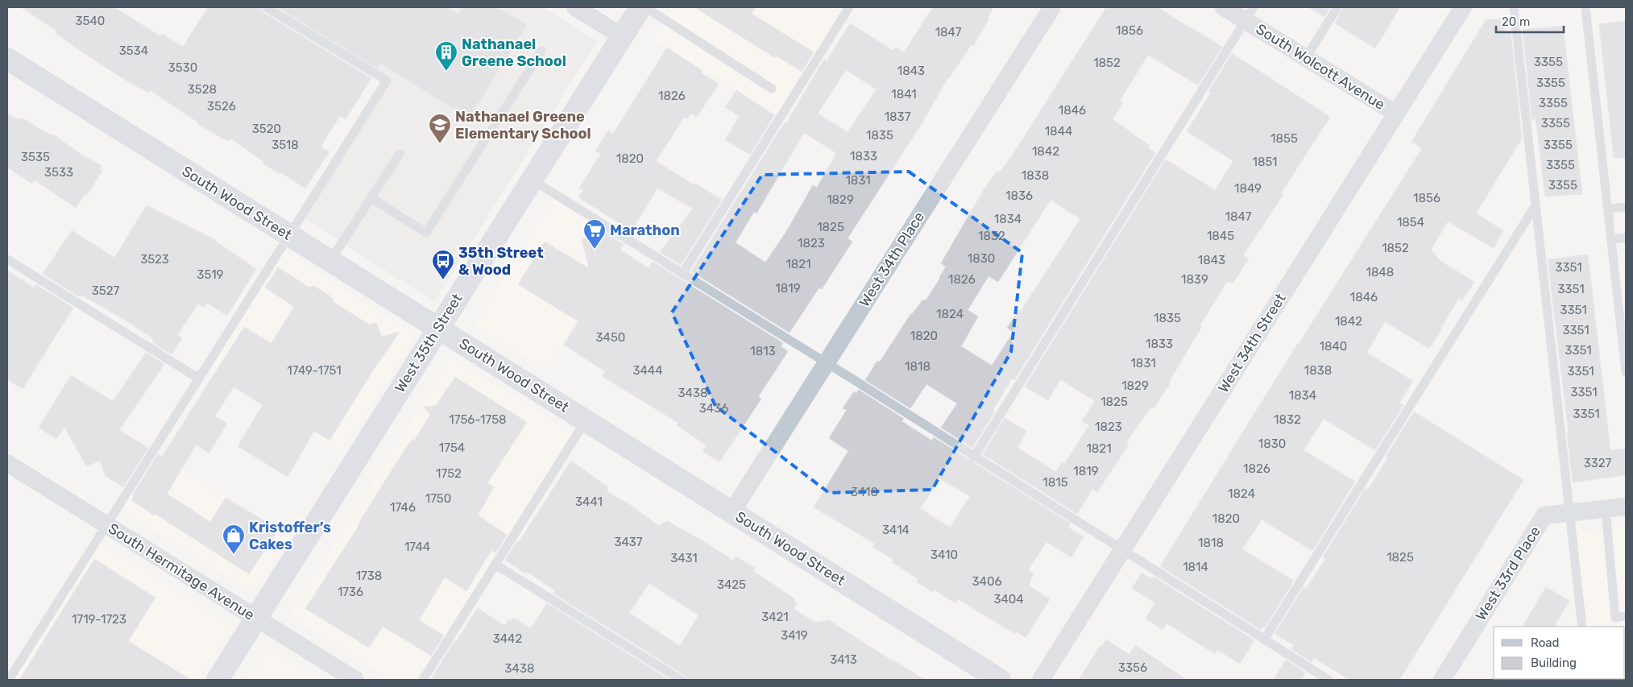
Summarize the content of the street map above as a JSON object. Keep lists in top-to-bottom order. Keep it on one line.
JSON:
{"streets":{"street":["South Wolcott Avenue","South Wood Street","West 34th Place","West 35th Street","West 34th Street","South Hermitage Avenue","West 33rd Place"]},"crossings":[["South Wolcott Avenue","West 34th Street"],["South Wood Street","West 34th Place"],["South Wood Street","West 35th Street"],["West 35th Street","South Hermitage Avenue"]],"places":{"building":["Nathanael Greene School"],"school or university":["Nathanael Greene Elementary School"],"supermarket":["Marathon"],"bus stop":["35th Street & Wood"],"shop":["Kristoffer’s Cakes"]},"house_numbers":["3540","1856","1847","3534","3355","1852","3530","1843","3355","3528","1841","1826","3355","3526","1846","1837","3355","3520","1844","1835","1855","3518","3355","1842","1833","3535","1820","1851","3355","3533","1838","1831","3355","1849","1836","1856","1829","1847","1834","1854","1825","1832","1845","1823","1852","1830","3523","1843","1821","3351","1848","3519","1826","1839","1819","3351","3527","1846","3351","1824","1835","1842","3351","1820","3450","1833","1840","3351","1813","1831","1818","1749-1751","3444","1838","3351","1829","3351","3438","1834","1825","3436","3351","1756-1758","1832","1823","1830","1754","1821","3327","1826","1819","1752","1815","3418","1824","1750","3441","1746","1820","3414","3437","1818","1744","3410","1825","3431","1814","1738","3406","3425","1736","3404","3421","1719-1723","3419","3442","3413","3356","3438"],"legend":["Road","Building"],"scale_bar":"20 m"}
